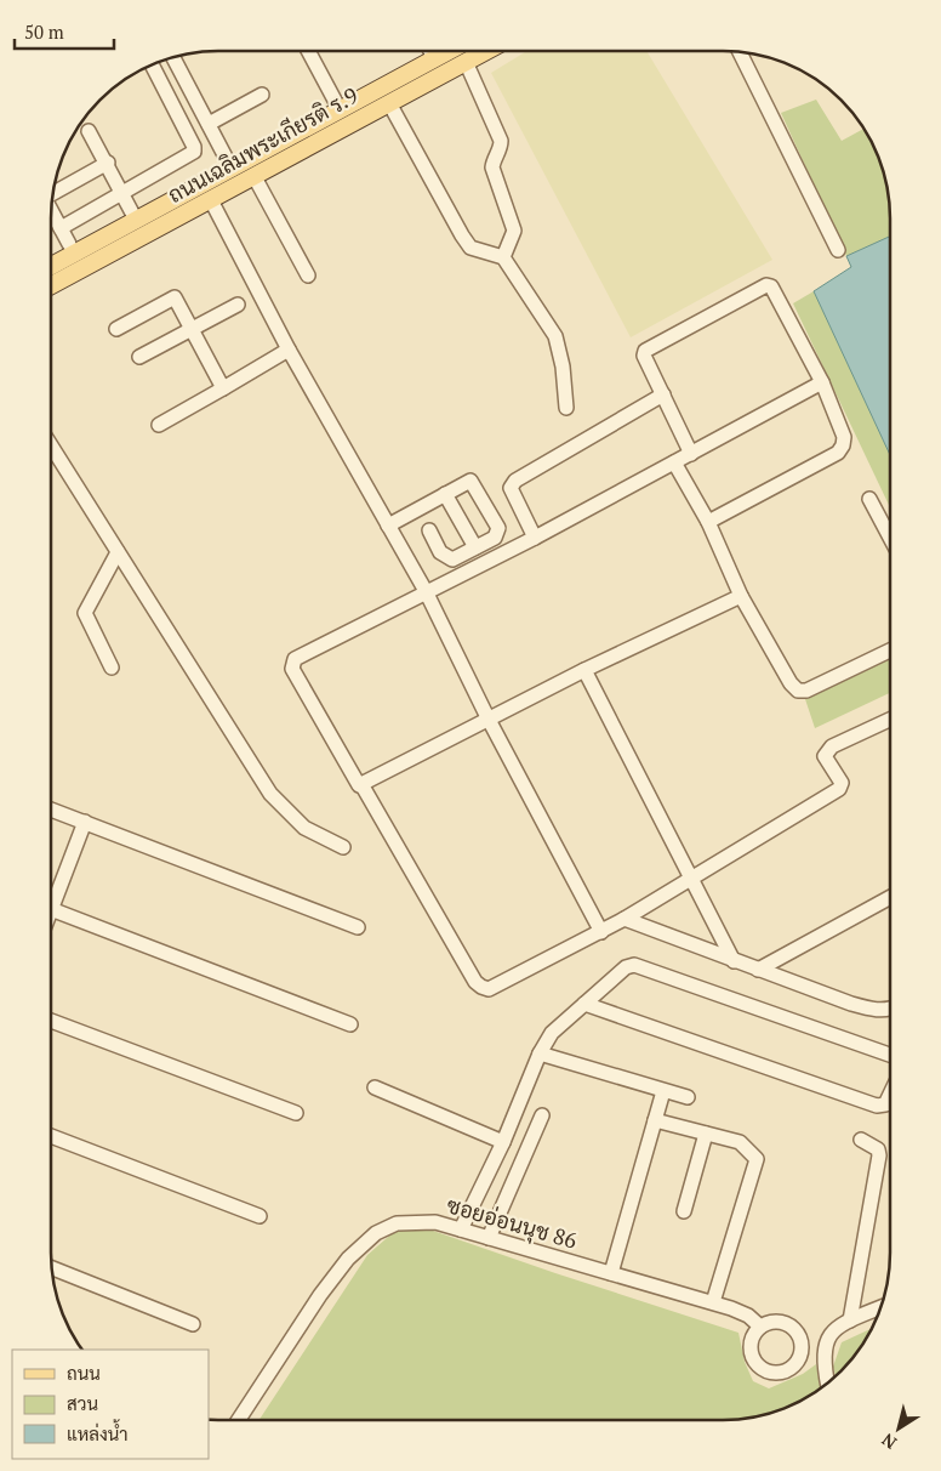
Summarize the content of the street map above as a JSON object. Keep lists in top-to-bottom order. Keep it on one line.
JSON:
{"streets":{"main road":["ถนนเฉลิมพระเกียรติ ร.9"],"street":["ซอยอ่อนนุช 86"]},"legend":["ถนน","สวน","แหล่งน้ำ"],"scale_bar":"50 m","north":"bottom left"}
